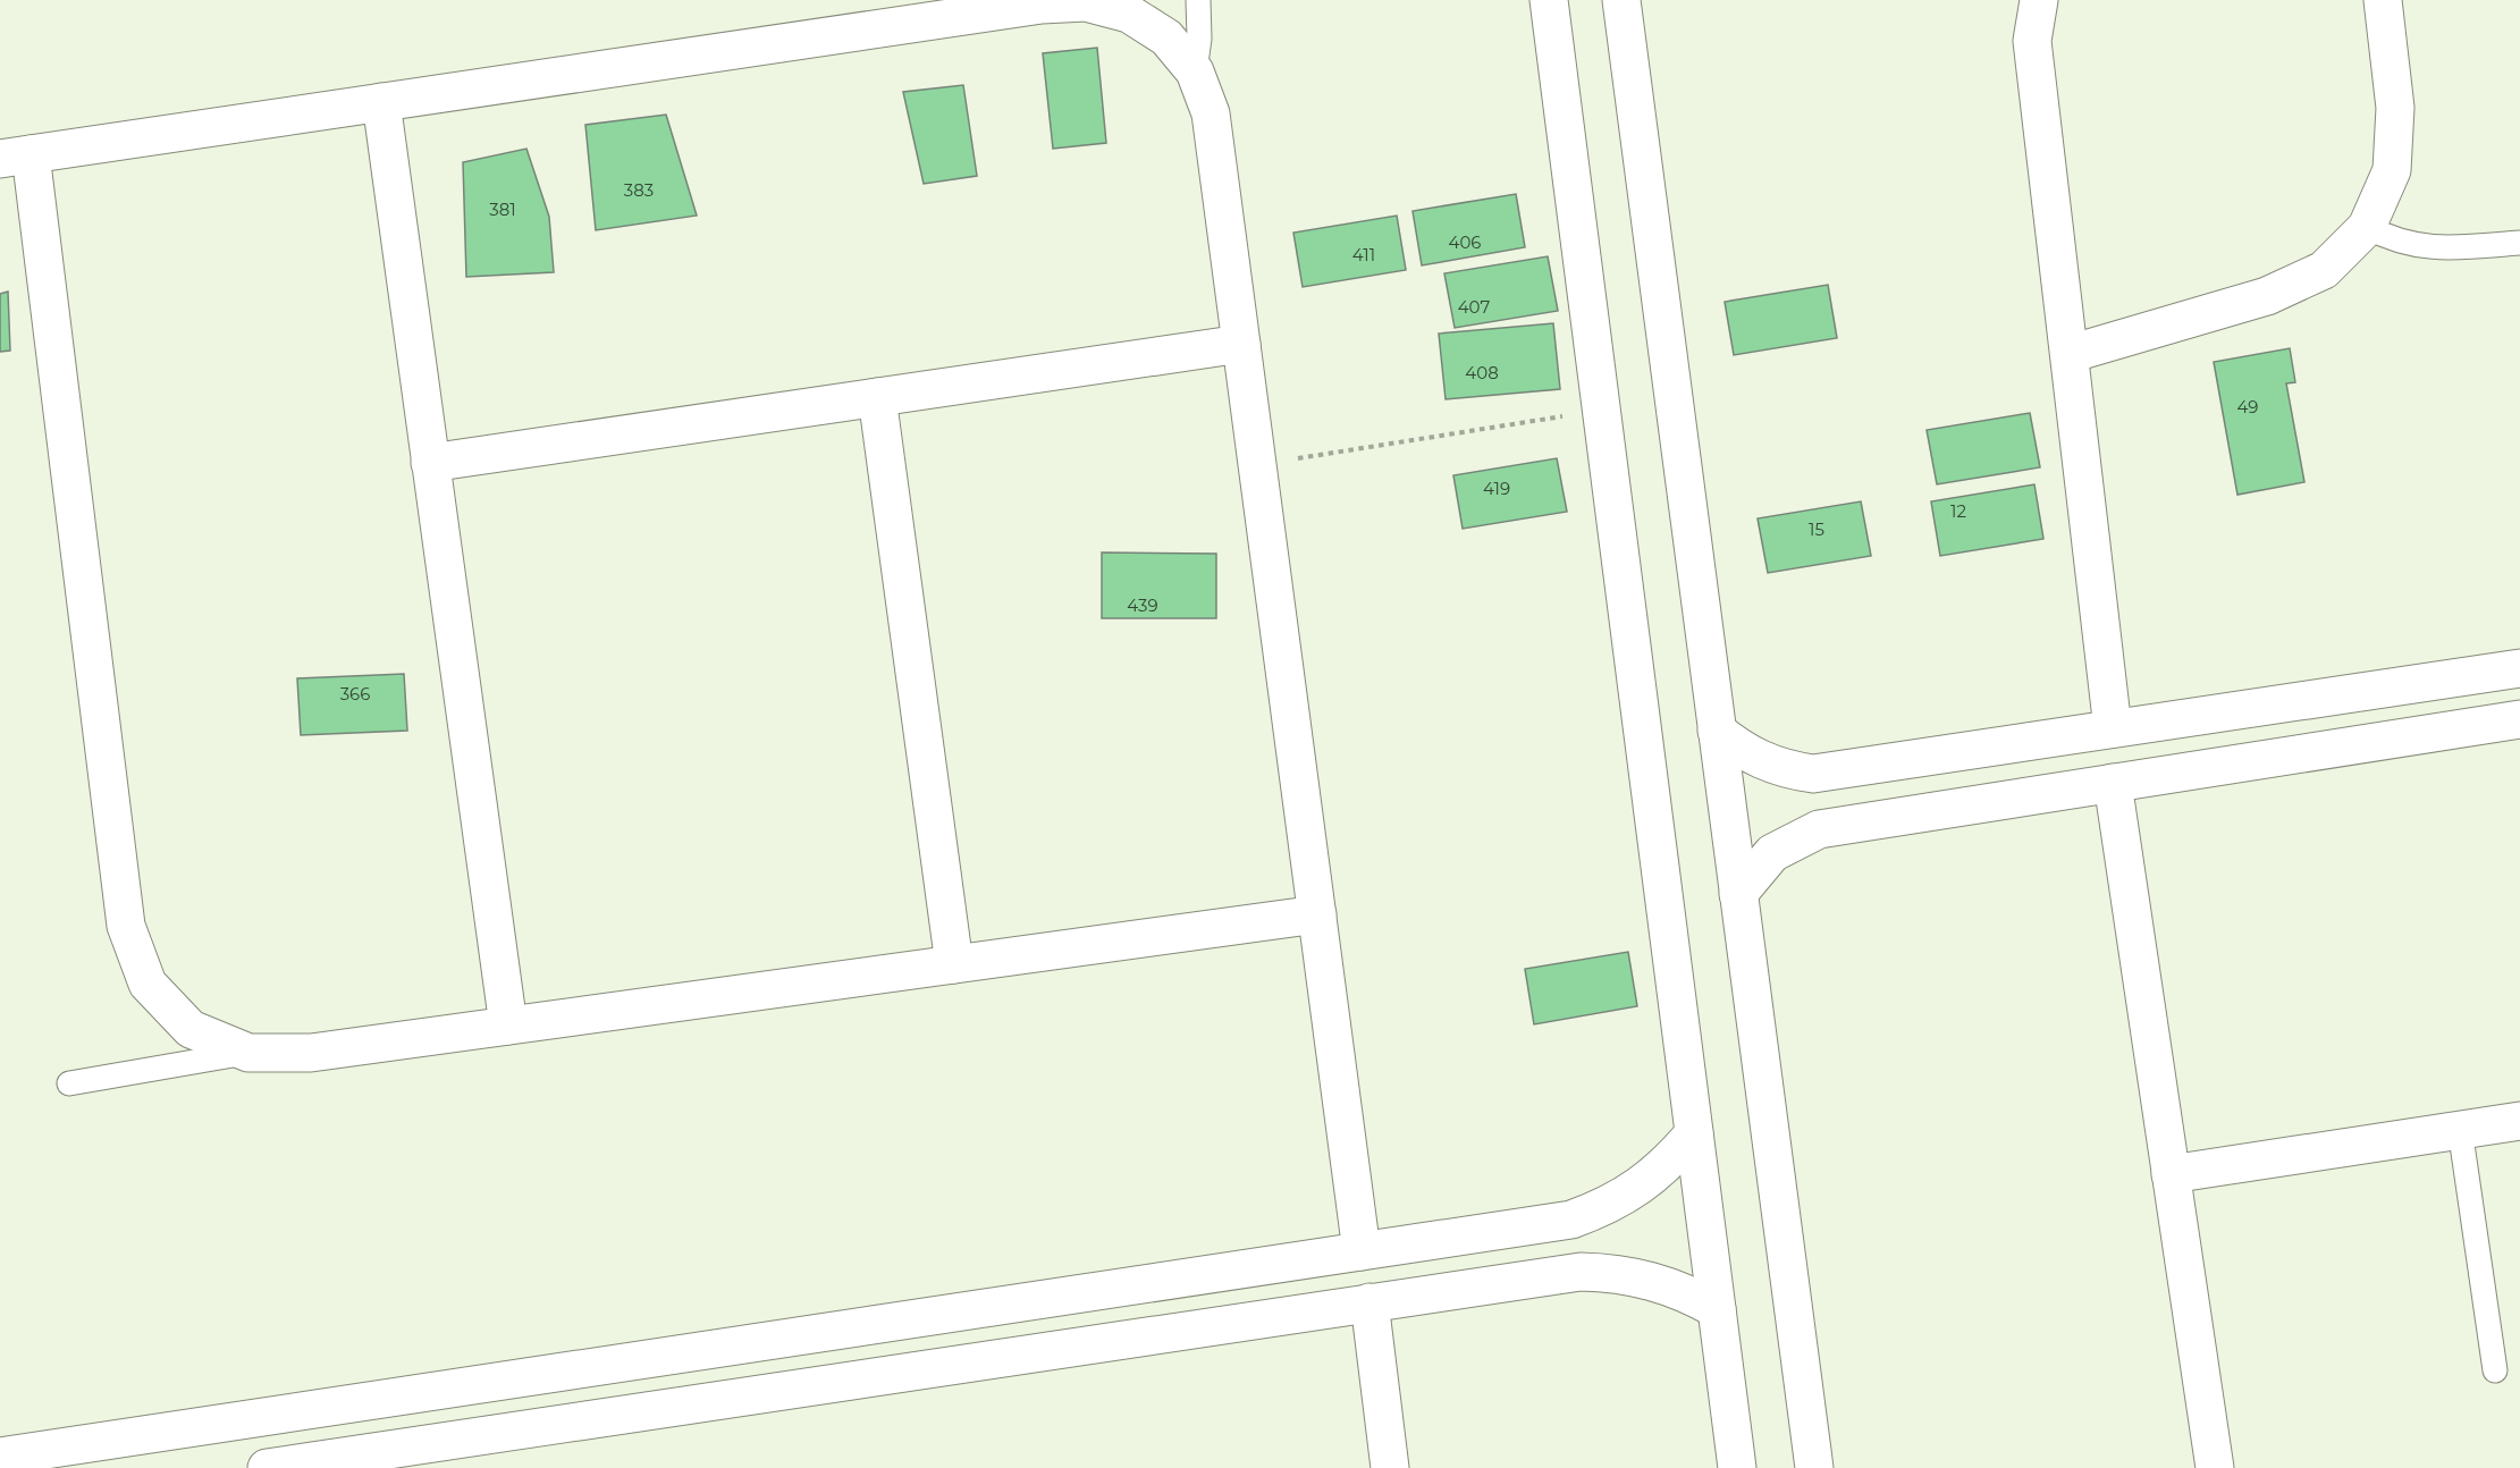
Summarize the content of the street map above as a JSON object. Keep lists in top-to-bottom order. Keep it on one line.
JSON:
{"house_numbers":["383","381","406","411","407","408","49","419","12","15","439","366"]}
